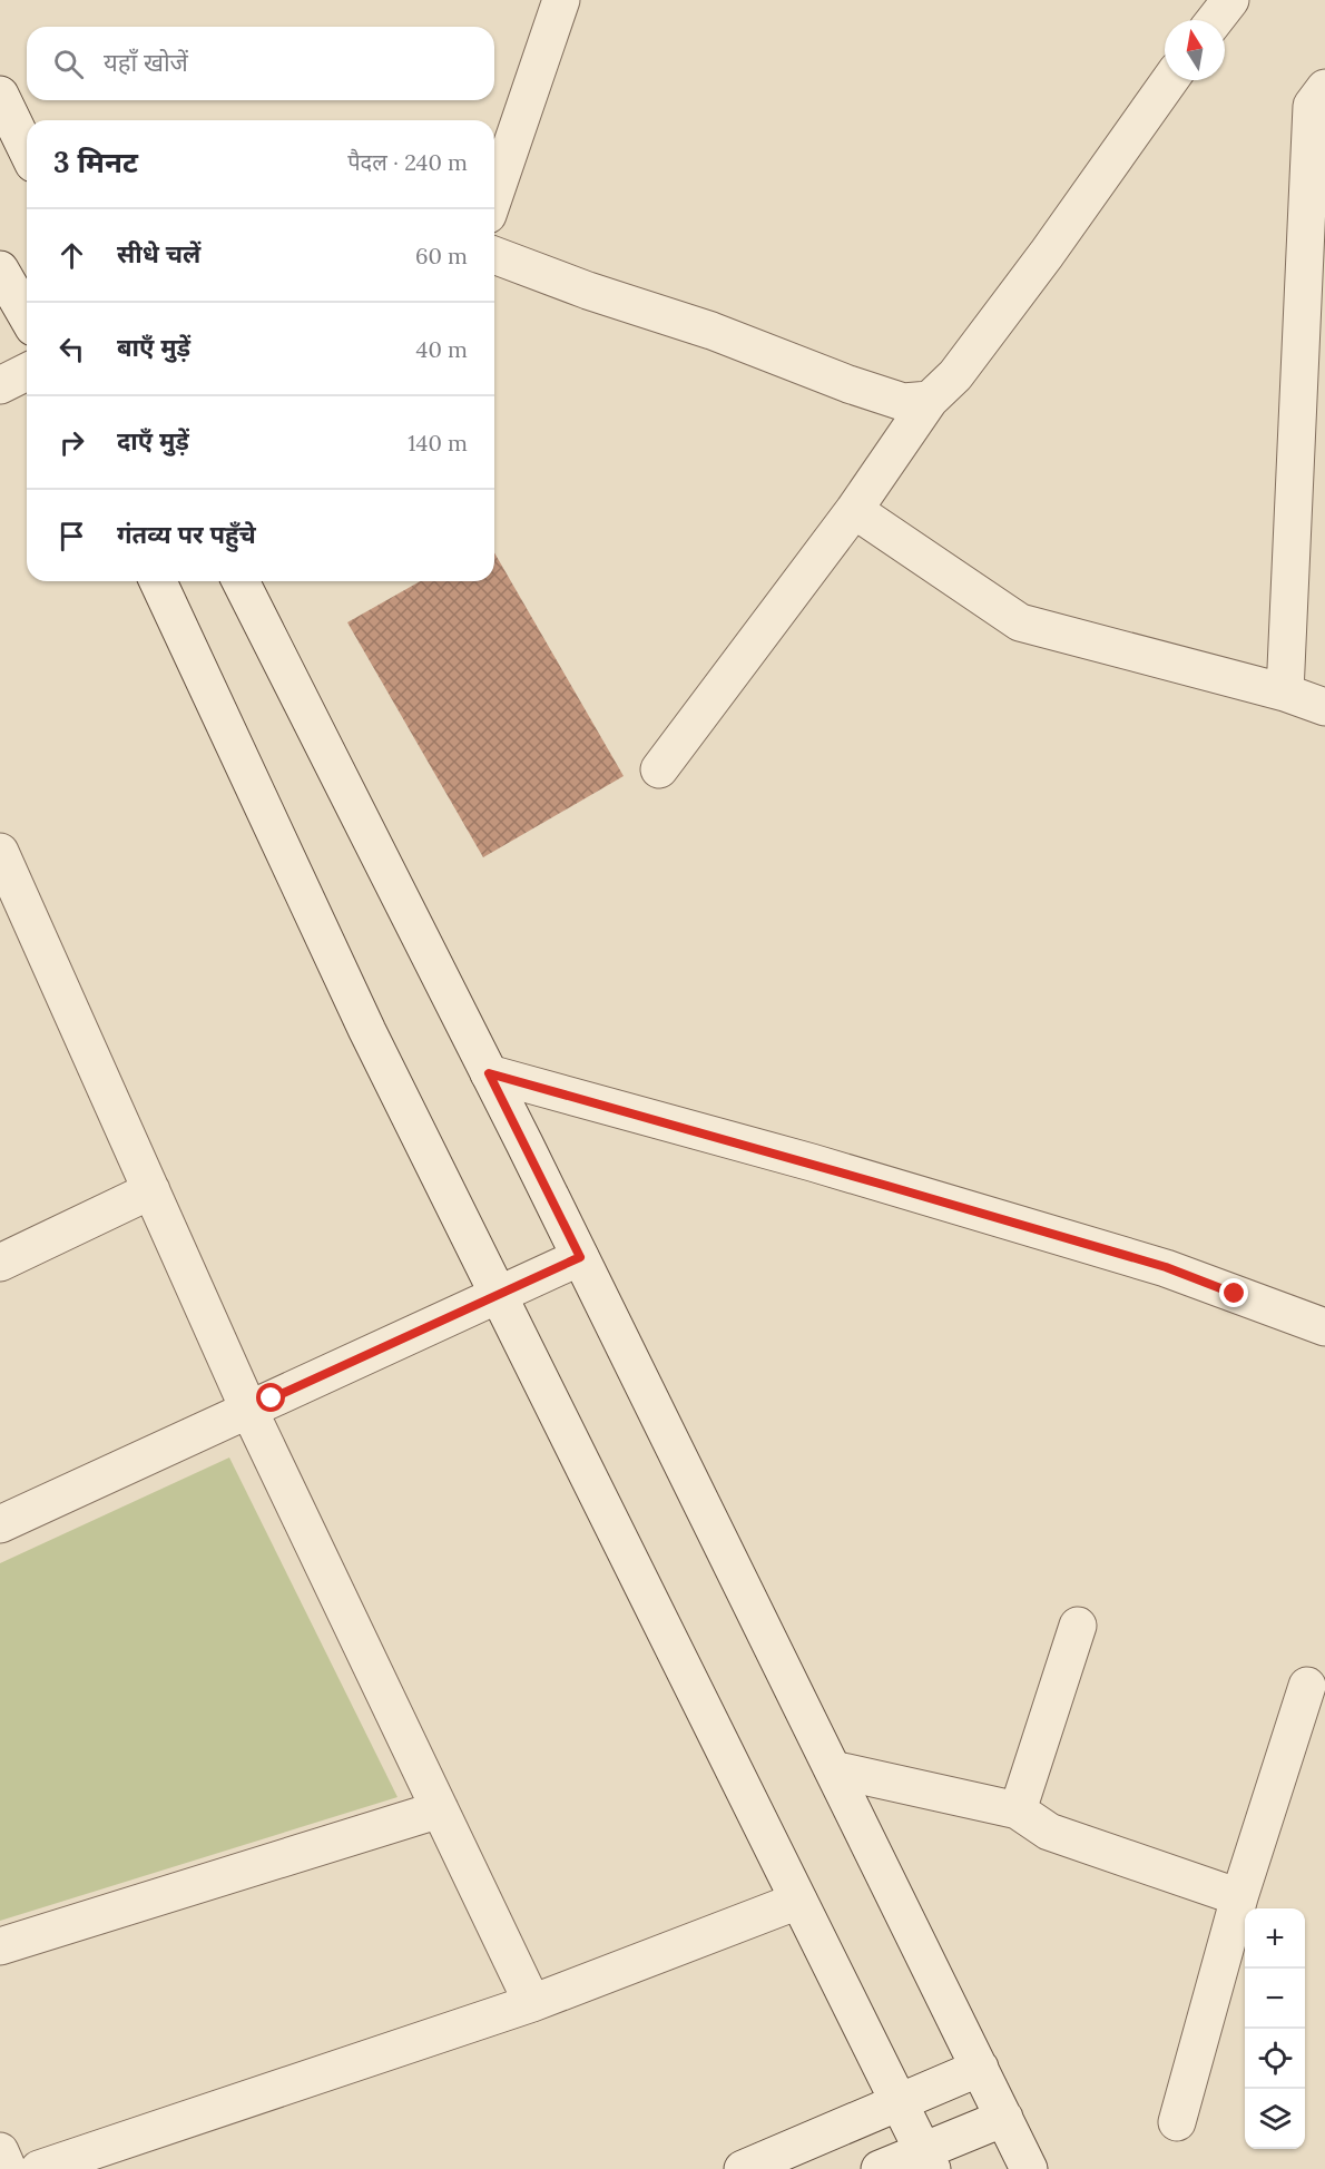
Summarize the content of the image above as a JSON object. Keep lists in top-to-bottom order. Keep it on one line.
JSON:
{"north":"top","page":{"search":"यहाँ खोजें","heading":["3 मिनट","पैदल · 240 m"],"list":[["सीधे चलें","60 m"],["बाएँ मुड़ें","40 m"],["दाएँ मुड़ें","140 m"],"गंतव्य पर पहुँचे"],"map_buttons":["+","−"]}}
